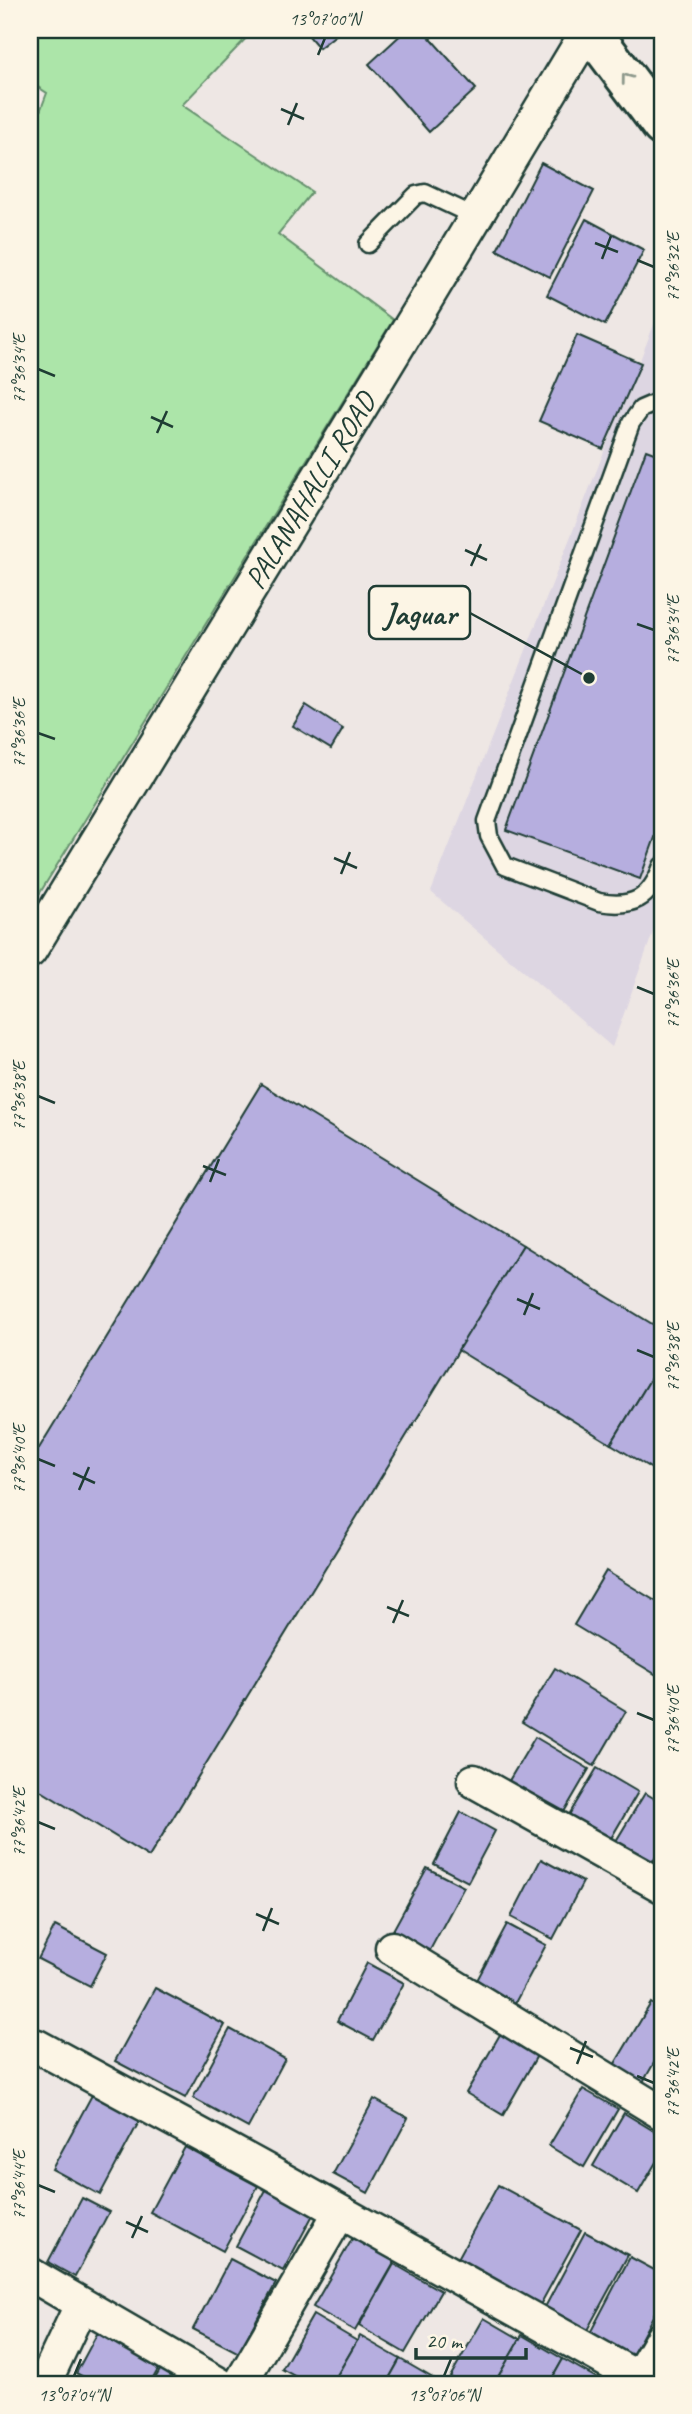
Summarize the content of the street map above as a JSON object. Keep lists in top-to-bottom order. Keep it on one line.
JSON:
{"streets":{"street":["PALANAHALLI ROAD"]},"places":["Jaguar"],"scale_bar":"20 m","coordinates":["13°07'00\"N","77°36'32\"E","77°36'34\"E","77°36'36\"E","77°36'38\"E","77°36'40\"E","77°36'42\"E","77°36'44\"E","13°07'04\"N","13°07'06\"N"]}
